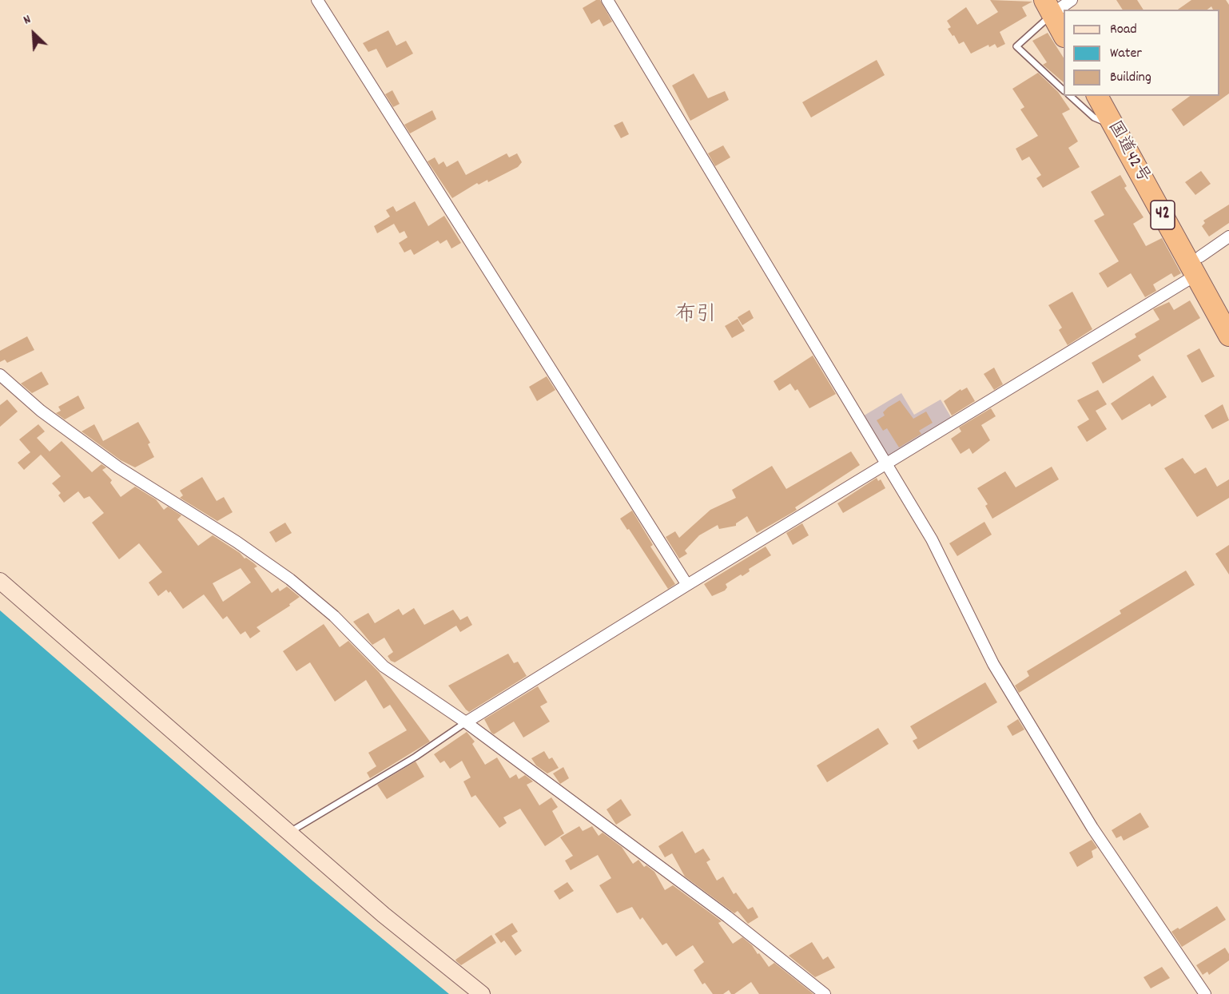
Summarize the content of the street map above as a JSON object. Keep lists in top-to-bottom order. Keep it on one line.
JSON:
{"streets":{"highway":["国道42号","42"]},"districts":["布引"],"legend":["Road","Water","Building"],"north":"top left"}
